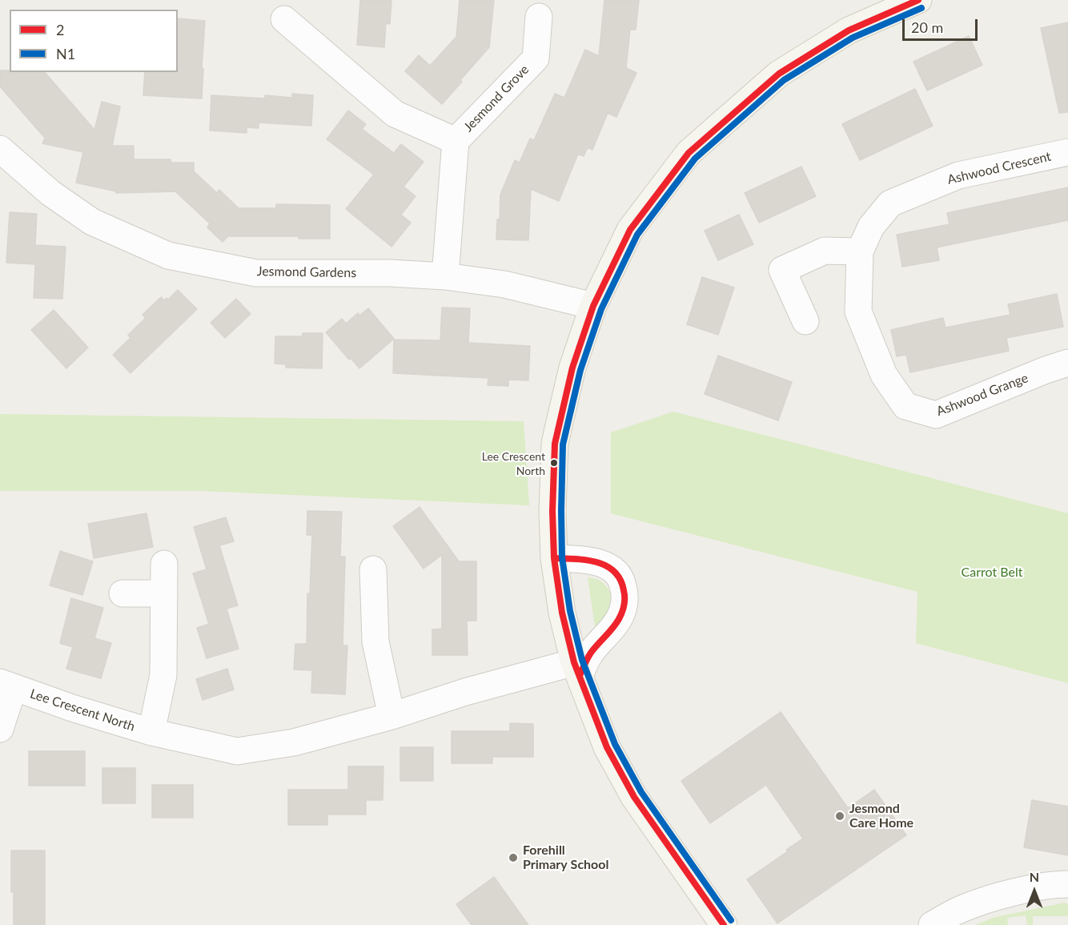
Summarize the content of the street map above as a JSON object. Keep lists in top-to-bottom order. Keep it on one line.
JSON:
{"streets":{"street":["Jesmond Grove","Ashwood Crescent","Jesmond Gardens","Ashwood Grange","Lee Crescent North"]},"crossings":[["Ashwood Crescent","Ashwood Grange"]],"parks":["Carrot Belt"],"places":["Lee Crescent North","Jesmond Care Home","Forehill Primary School"],"lines":["transit line 2","transit line N1"],"legend":["2","N1"],"scale_bar":"20 m","north":"top"}
